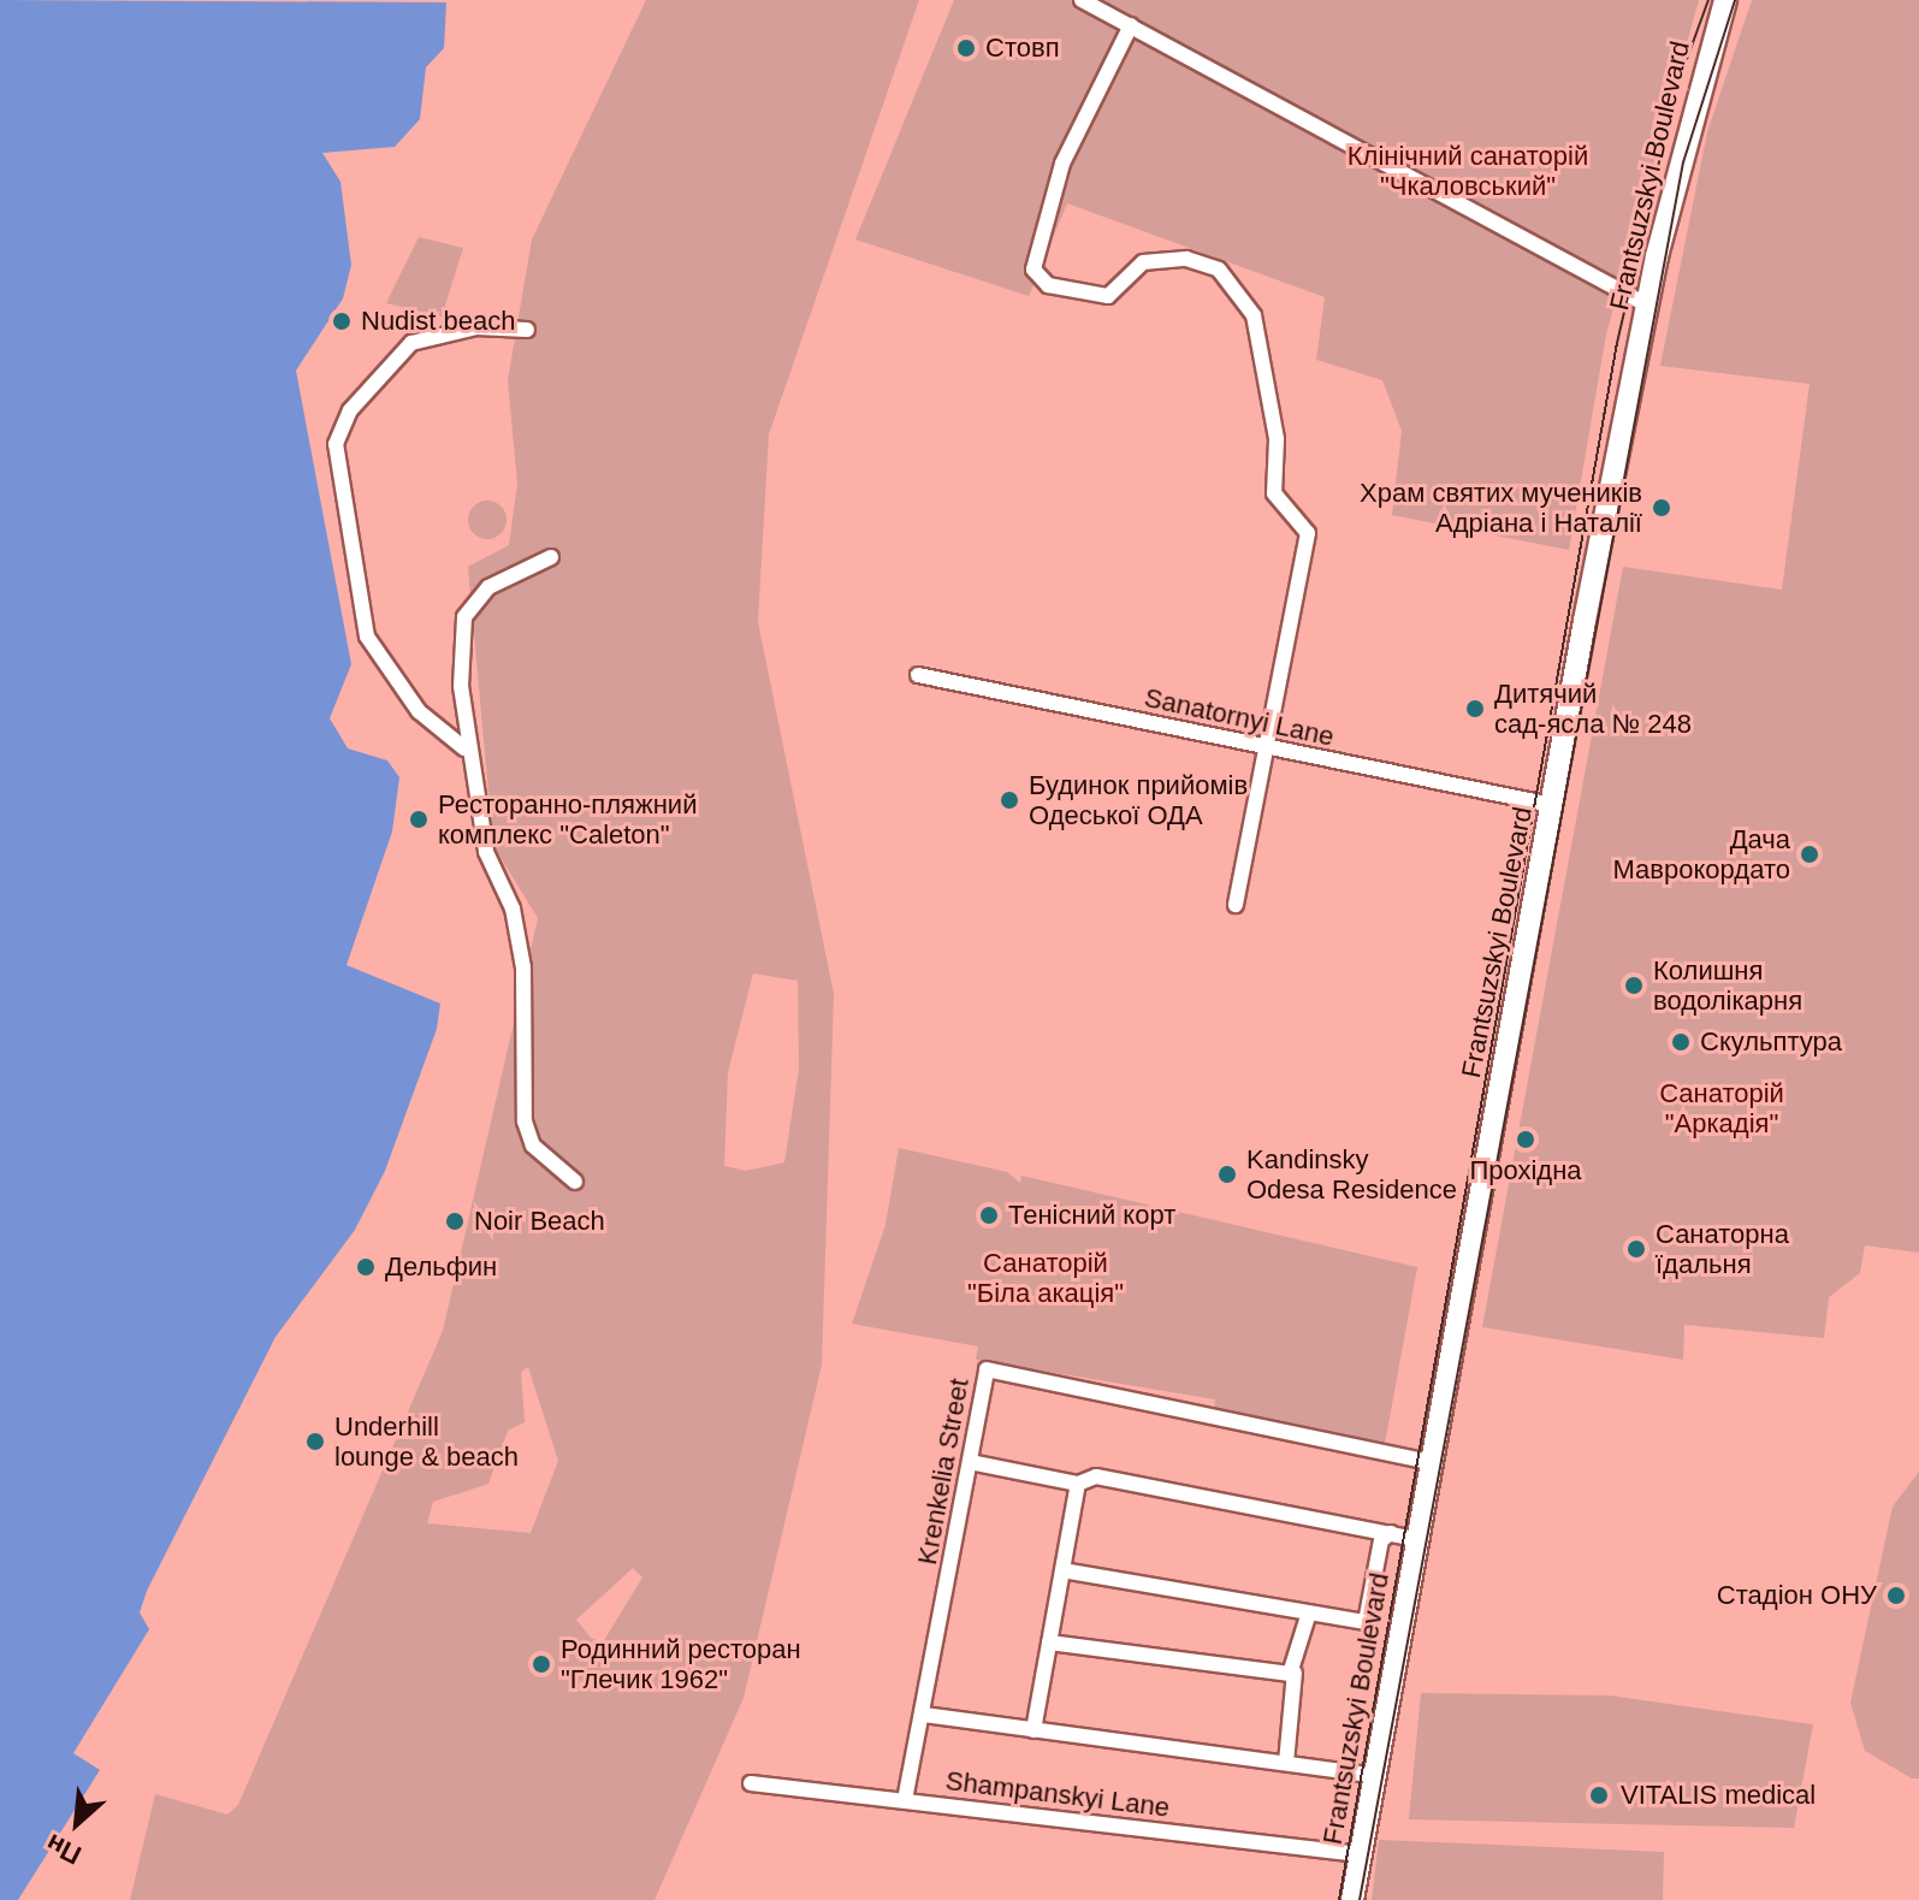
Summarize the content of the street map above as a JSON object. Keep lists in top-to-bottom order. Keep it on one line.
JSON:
{"streets":{"street":["Frantsuzskyi Boulevard","Sanatornyi Lane","Krenkelia Street","Shampanskyi Lane"]},"crossings":[["Frantsuzskyi Boulevard","Sanatornyi Lane"],["Frantsuzskyi Boulevard","Krenkelia Street"],["Frantsuzskyi Boulevard","Shampanskyi Lane"],["Krenkelia Street","Shampanskyi Lane"]],"parks":["Клінічний санаторій \"Чкаловський\"","Санаторій \"Аркадія\"","Санаторій \"Біла акація\""],"places":["Стовп","Nudist beach","Храм святих мучеників Адріана і Наталії","Дитячий сад-ясла № 248","Будинок прийомів Одеської ОДА","Ресторанно-пляжний комплекс \"Caleton\"","Дача Маврокордато","Колишня водолікарня","Скульптура","Прохідна","Kandinsky Odesa Residence","Тенісний корт","Noir Beach","Санаторна їдальня","Дельфин","Underhill lounge & beach","Стадіон ОНУ","Родинний ресторан \"Глечик 1962\"","VITALIS medical"],"north":"bottom left"}
